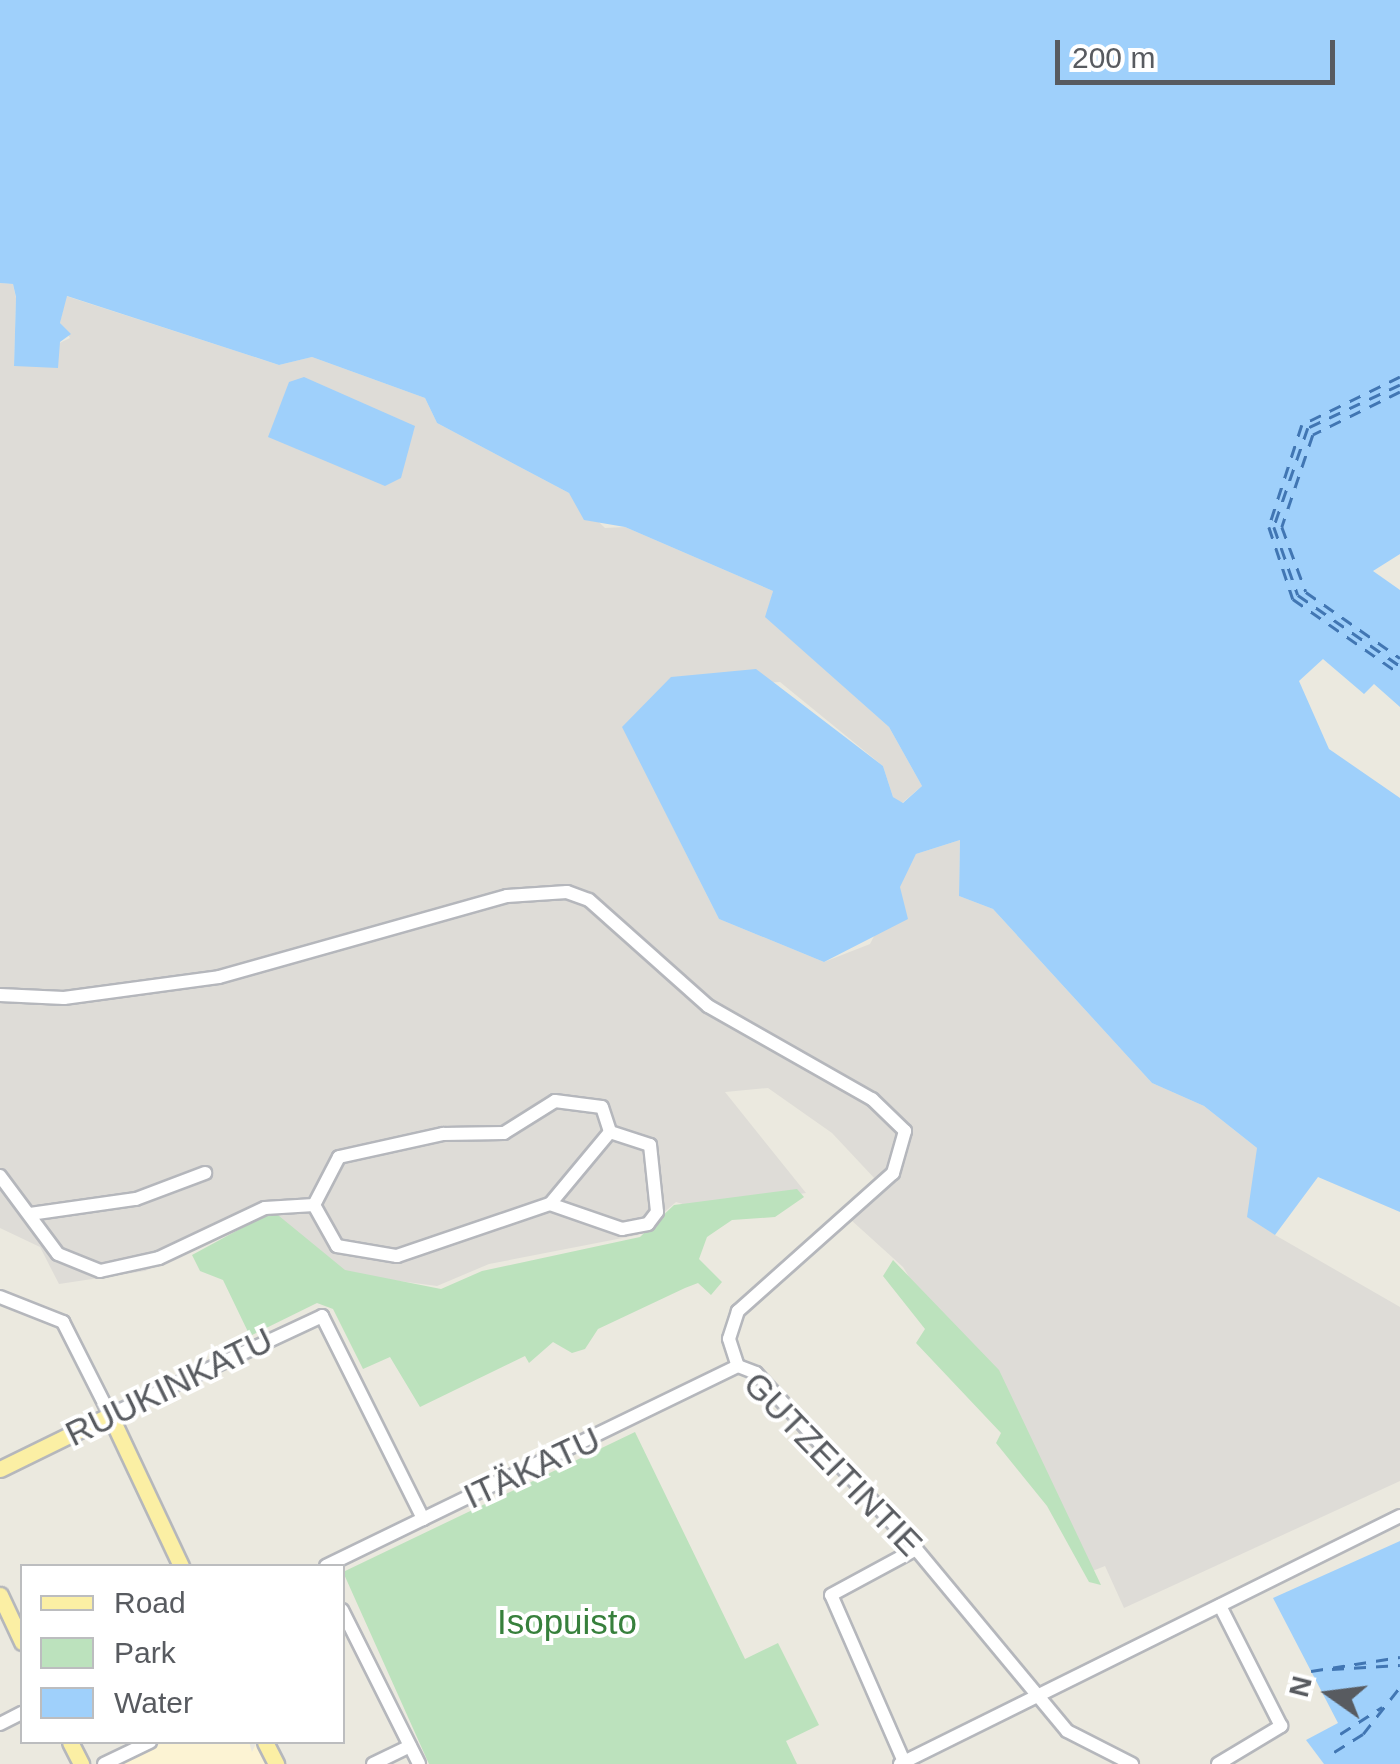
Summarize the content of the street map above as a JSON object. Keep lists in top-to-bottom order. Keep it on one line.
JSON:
{"streets":{"main road":["RUUKINKATU"],"street":["GUTZEITINTIE","ITÄKATU"]},"crossings":[["RUUKINKATU","ITÄKATU"],["GUTZEITINTIE","ITÄKATU"]],"parks":["Isopuisto"],"legend":["Road","Park","Water"],"scale_bar":"200 m","north":"left"}
